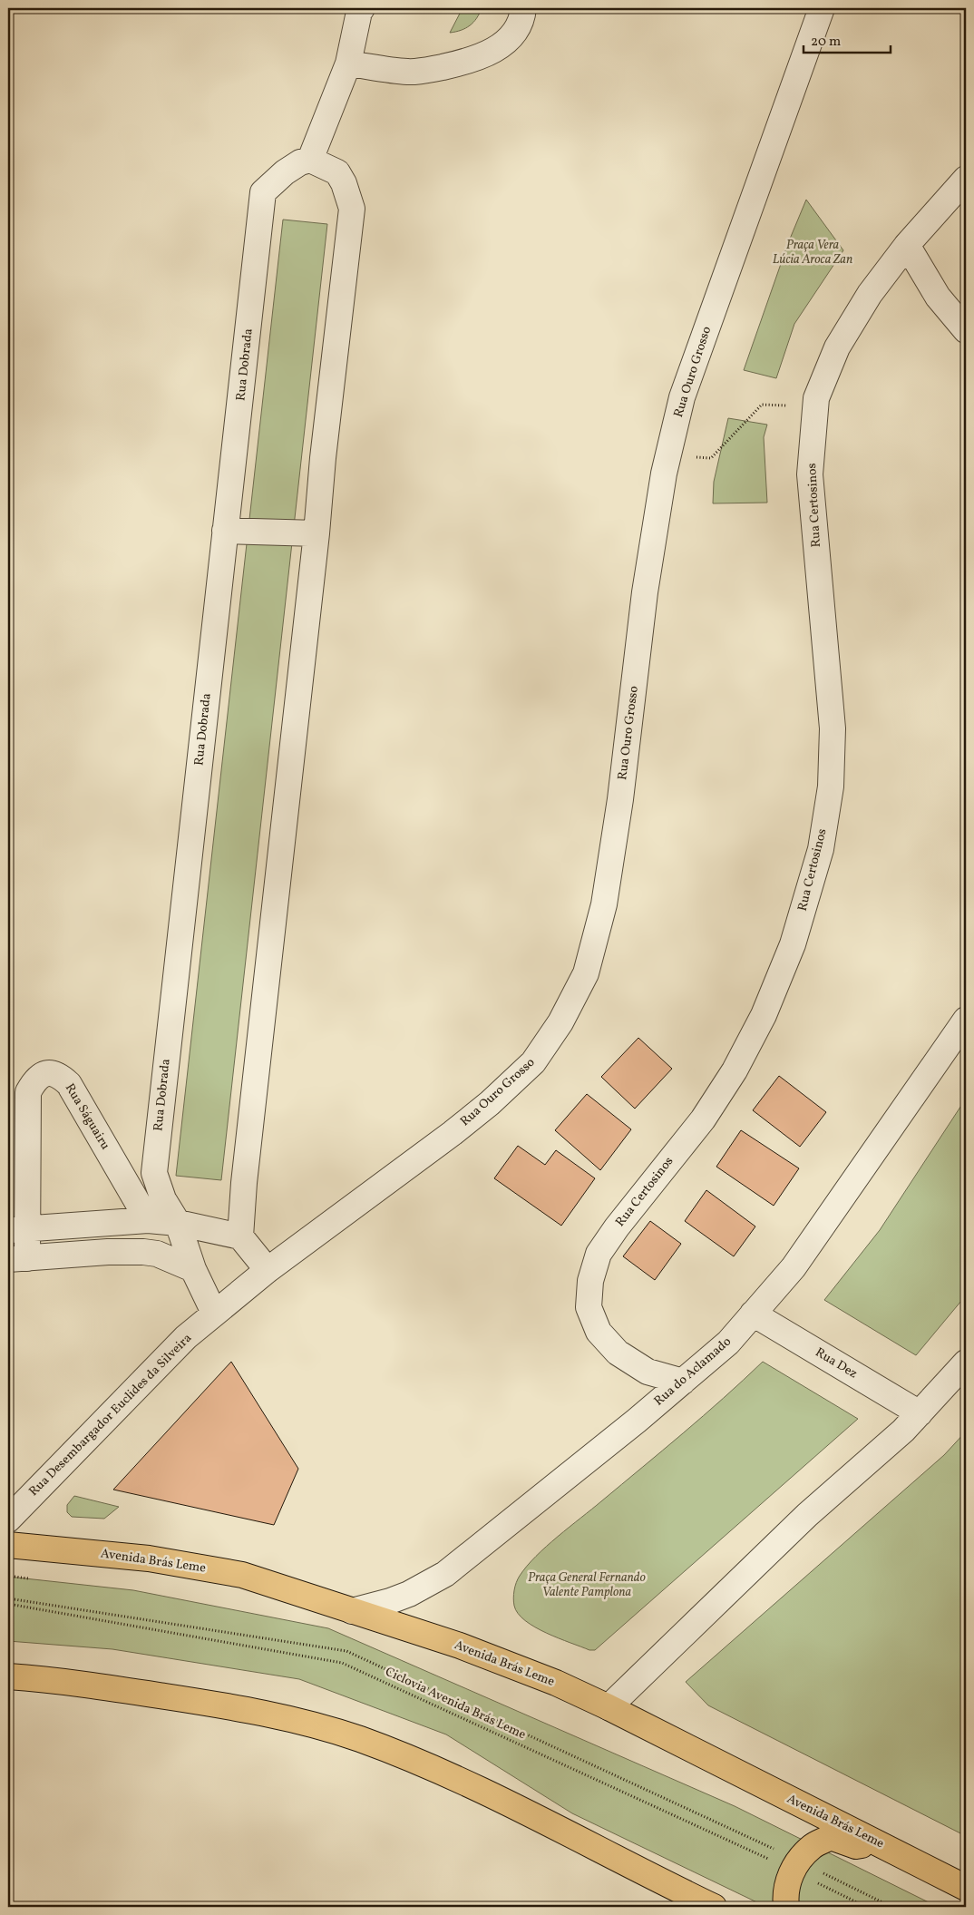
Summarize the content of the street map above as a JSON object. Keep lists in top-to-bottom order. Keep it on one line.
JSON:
{"streets":{"main road":["Avenida Brás Leme"],"street":["Rua Dobrada","Rua Ouro Grosso","Rua Certosinos","Rua Ságuairu","Rua Dez","Rua do Aclamado","Rua Desembargador Euclides da Silveira"],"path":["Ciclovia Avenida Brás Leme"]},"crossings":[["Rua Dobrada","Rua Ouro Grosso"],["Rua Dobrada","Rua Ságuairu"],["Rua Dobrada","Rua Desembargador Euclides da Silveira"],["Rua Ouro Grosso","Rua Desembargador Euclides da Silveira"],["Rua Certosinos","Rua do Aclamado"],["Rua Dez","Rua do Aclamado"],["Rua do Aclamado","Avenida Brás Leme"]],"parks":["Praça Vera Lúcia Aroca Zan","Praça General Fernando Valente Pamplona"],"scale_bar":"20 m"}
